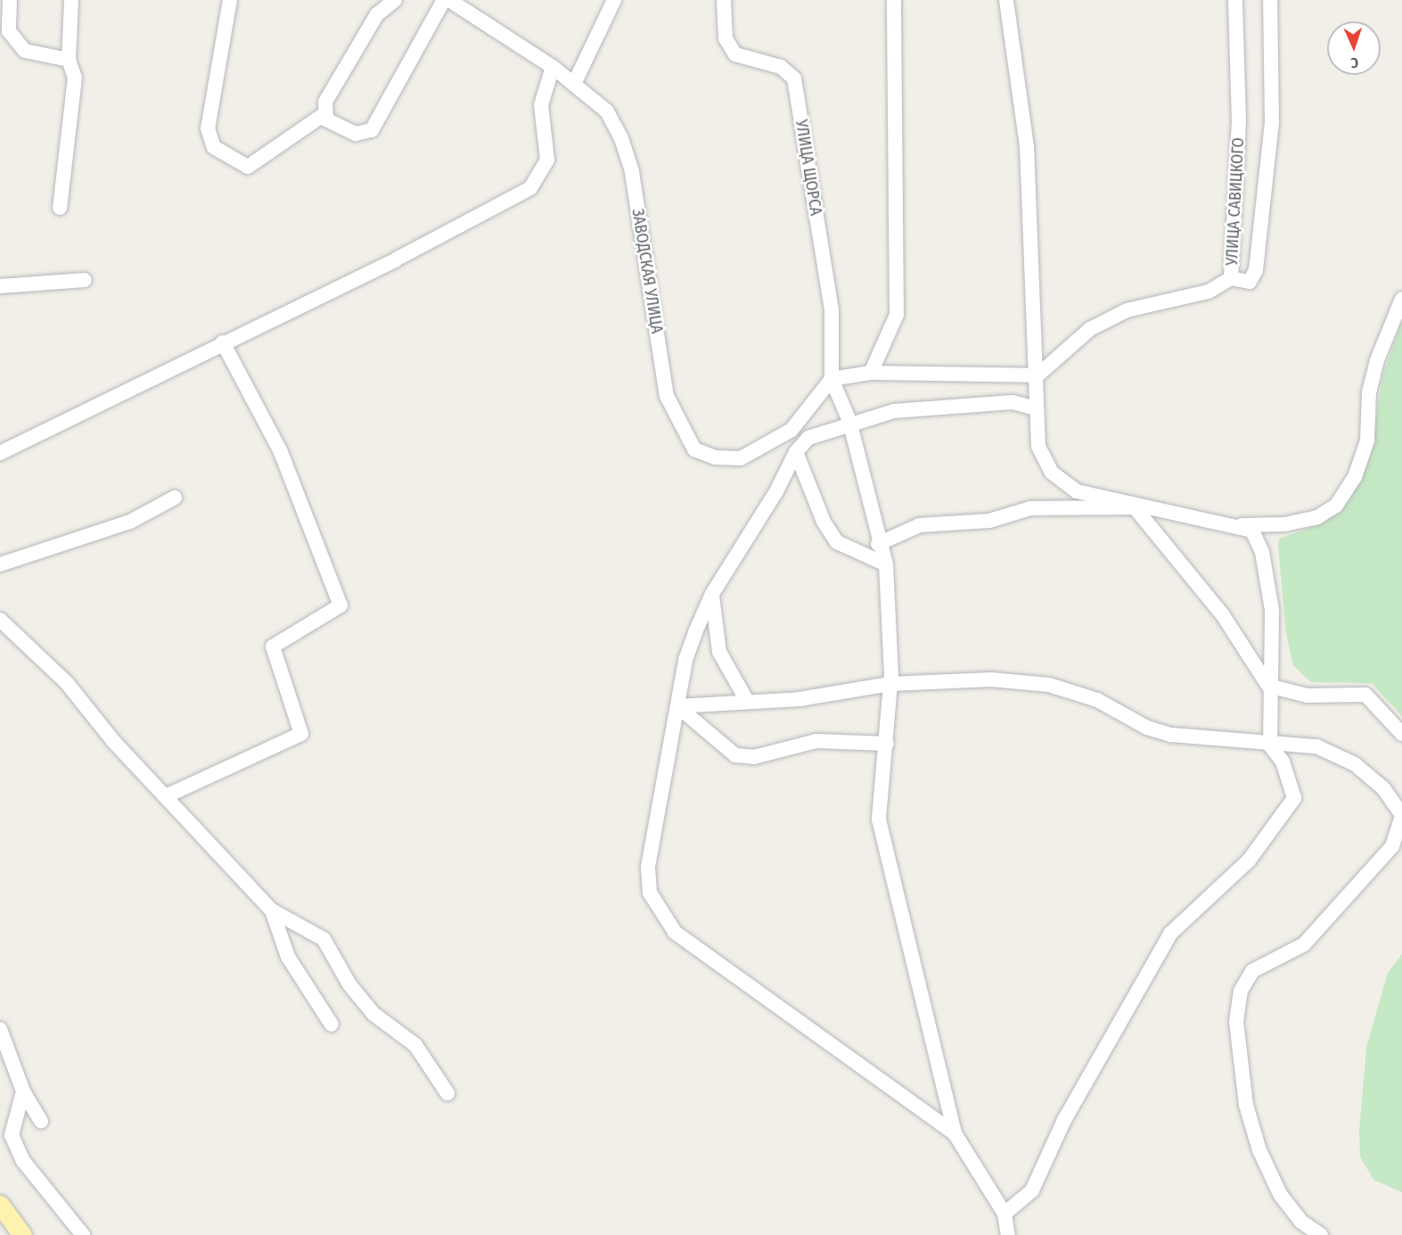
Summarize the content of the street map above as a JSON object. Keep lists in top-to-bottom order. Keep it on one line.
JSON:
{"streets":{"street":["УЛИЦА ЩОРСА","УЛИЦА САВИЦКОГО","ЗАВОДСКАЯ УЛИЦА"]},"crossings":[["УЛИЦА ЩОРСА","ЗАВОДСКАЯ УЛИЦА"]],"north":"bottom"}
